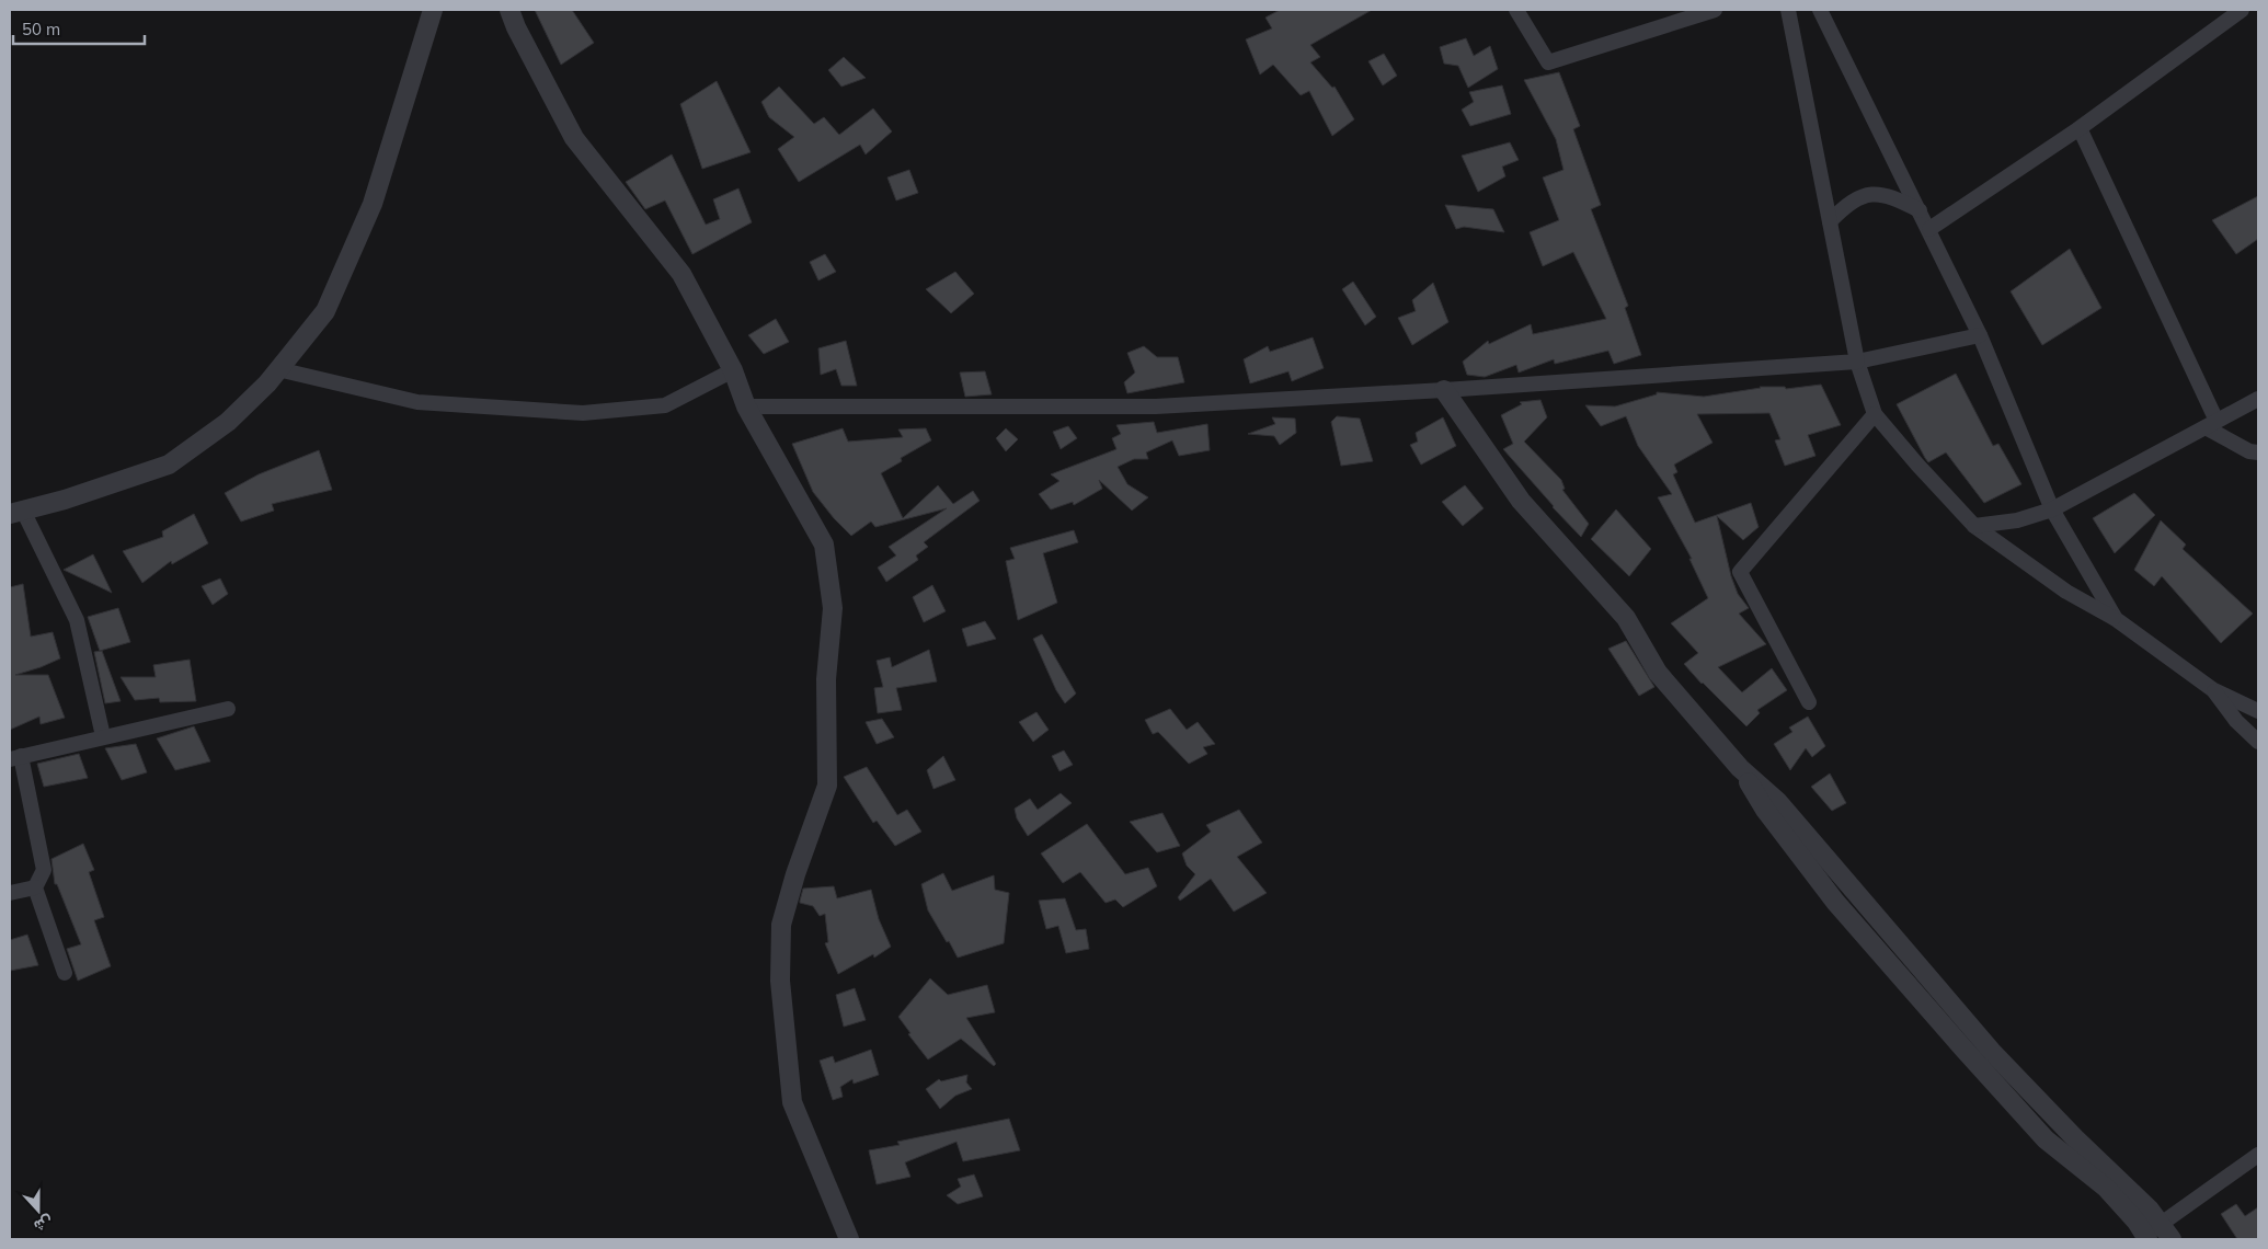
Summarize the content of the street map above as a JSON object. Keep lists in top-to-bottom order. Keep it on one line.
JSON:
{"scale_bar":"50 m","north":"bottom"}
